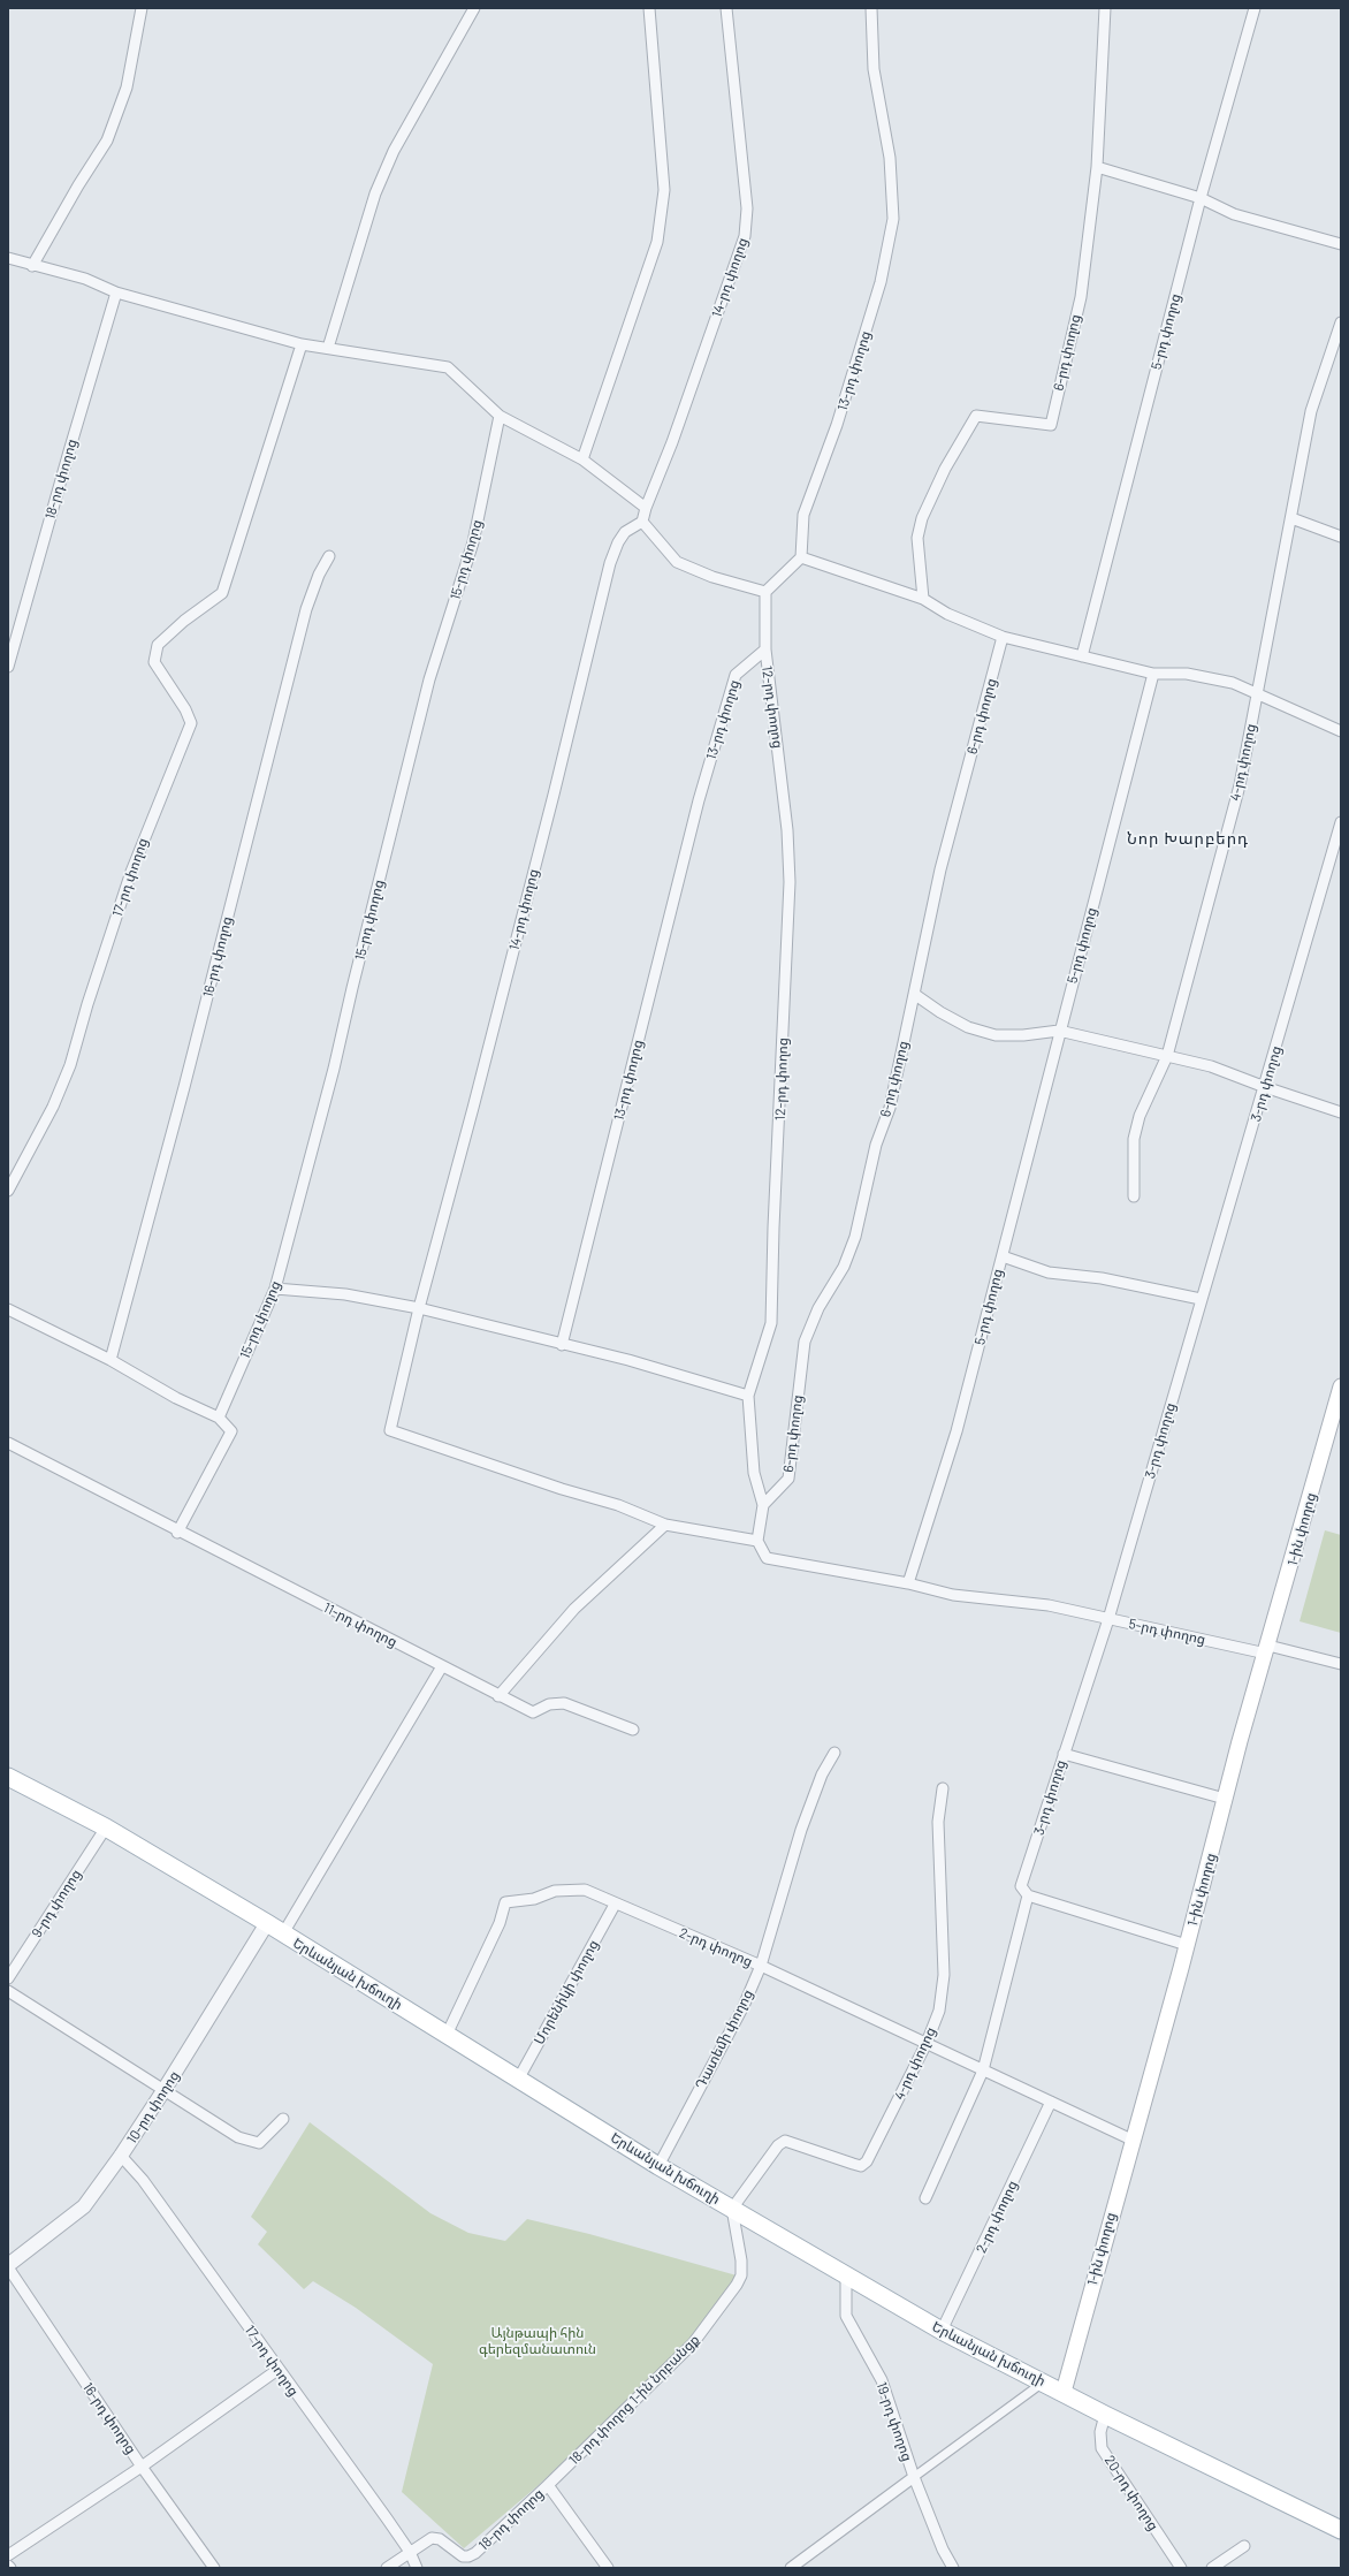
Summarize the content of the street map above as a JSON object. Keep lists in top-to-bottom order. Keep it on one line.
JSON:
{"streets":{"main road":["1-ին փողոց","Երևանյան խճուղի"],"street":["14-րդ փողոց","5-րդ փողոց","6-րդ փողոց","13-րդ փողոց","18-րդ փողոց","15-րդ փողոց","12-րդ փողոց","4-րդ փողոց","17-րդ փողոց","16-րդ փողոց","3-րդ փողոց","11-րդ փողոց","9-րդ փողոց","2-րդ փողոց","Մորենիկի փողոց","Դատեմի փողոց","10-րդ փողոց","18-րդ փողոց 1-ին նրբանցք","19-րդ փողոց","20-րդ փողոց"]},"crossings":[["5-րդ փողոց","3-րդ փողոց"],["5-րդ փողոց","1-ին փողոց"],["6-րդ փողոց","12-րդ փողոց"],["13-րդ փողոց","12-րդ փողոց"],["18-րդ փողոց","17-րդ փողոց"],["18-րդ փողոց","18-րդ փողոց 1-ին նրբանցք"],["4-րդ փողոց","2-րդ փողոց"],["4-րդ փողոց","Երևանյան խճուղի"],["4-րդ փողոց","18-րդ փողոց 1-ին նրբանցք"],["17-րդ փողոց","10-րդ փողոց"],["16-րդ փողոց","10-րդ փողոց"],["1-ին փողոց","2-րդ փողոց"],["1-ին փողոց","Երևանյան խճուղի"],["9-րդ փողոց","Երևանյան խճուղի"],["2-րդ փողոց","Երևանյան խճուղի"],["2-րդ փողոց","Մորենիկի փողոց"],["2-րդ փողոց","Դատեմի փողոց"],["Երևանյան խճուղի","Մորենիկի փողոց"],["Երևանյան խճուղի","Դատեմի փողոց"],["Երևանյան խճուղի","10-րդ փողոց"],["Երևանյան խճուղի","18-րդ փողոց 1-ին նրբանցք"],["Երևանյան խճուղի","19-րդ փողոց"],["Երևանյան խճուղի","20-րդ փողոց"]],"districts":["Նոր Խարբերդ"],"parks":["Այնթապի հին գերեզմանատուն"]}
